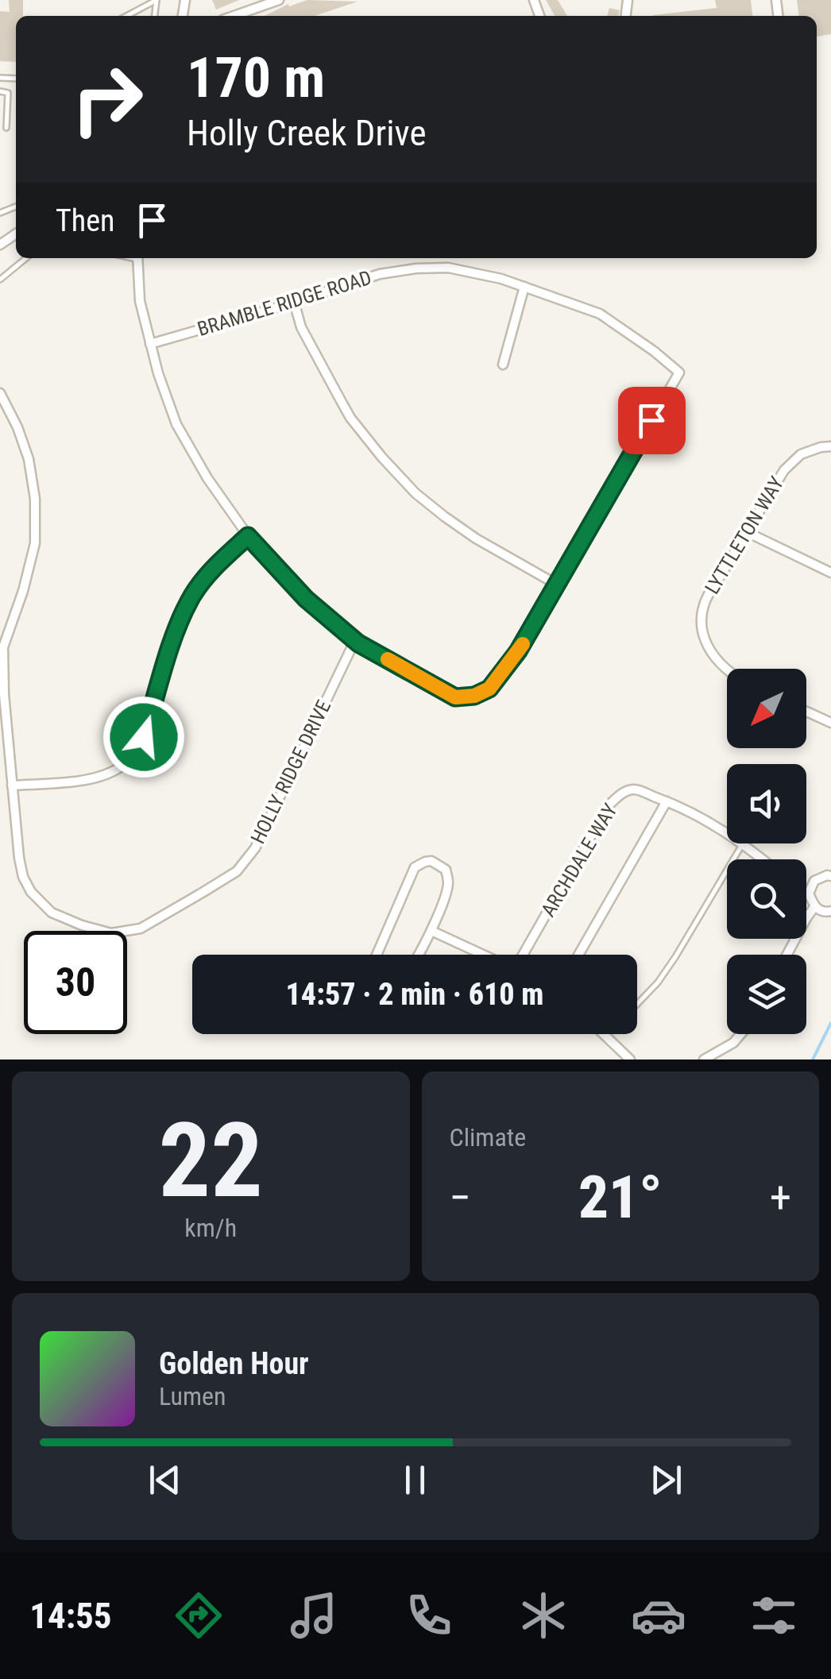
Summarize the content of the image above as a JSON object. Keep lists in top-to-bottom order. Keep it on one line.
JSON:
{"streets":{"street":["BRAMBLE RIDGE ROAD","LYTTLETON WAY","HOLLY RIDGE DRIVE","ARCHDALE WAY"]},"north":"bottom left","page":{"turn":["170 m","Holly Creek Drive"],"then":"Then","limit":"30","trip":"14:57 · 2 min · 610 m","tile":[["22","km/h"],"Climate"],"heat":["−","21°","+"],"song":["Golden Hour","Lumen"],"tabs":"14:55"}}
